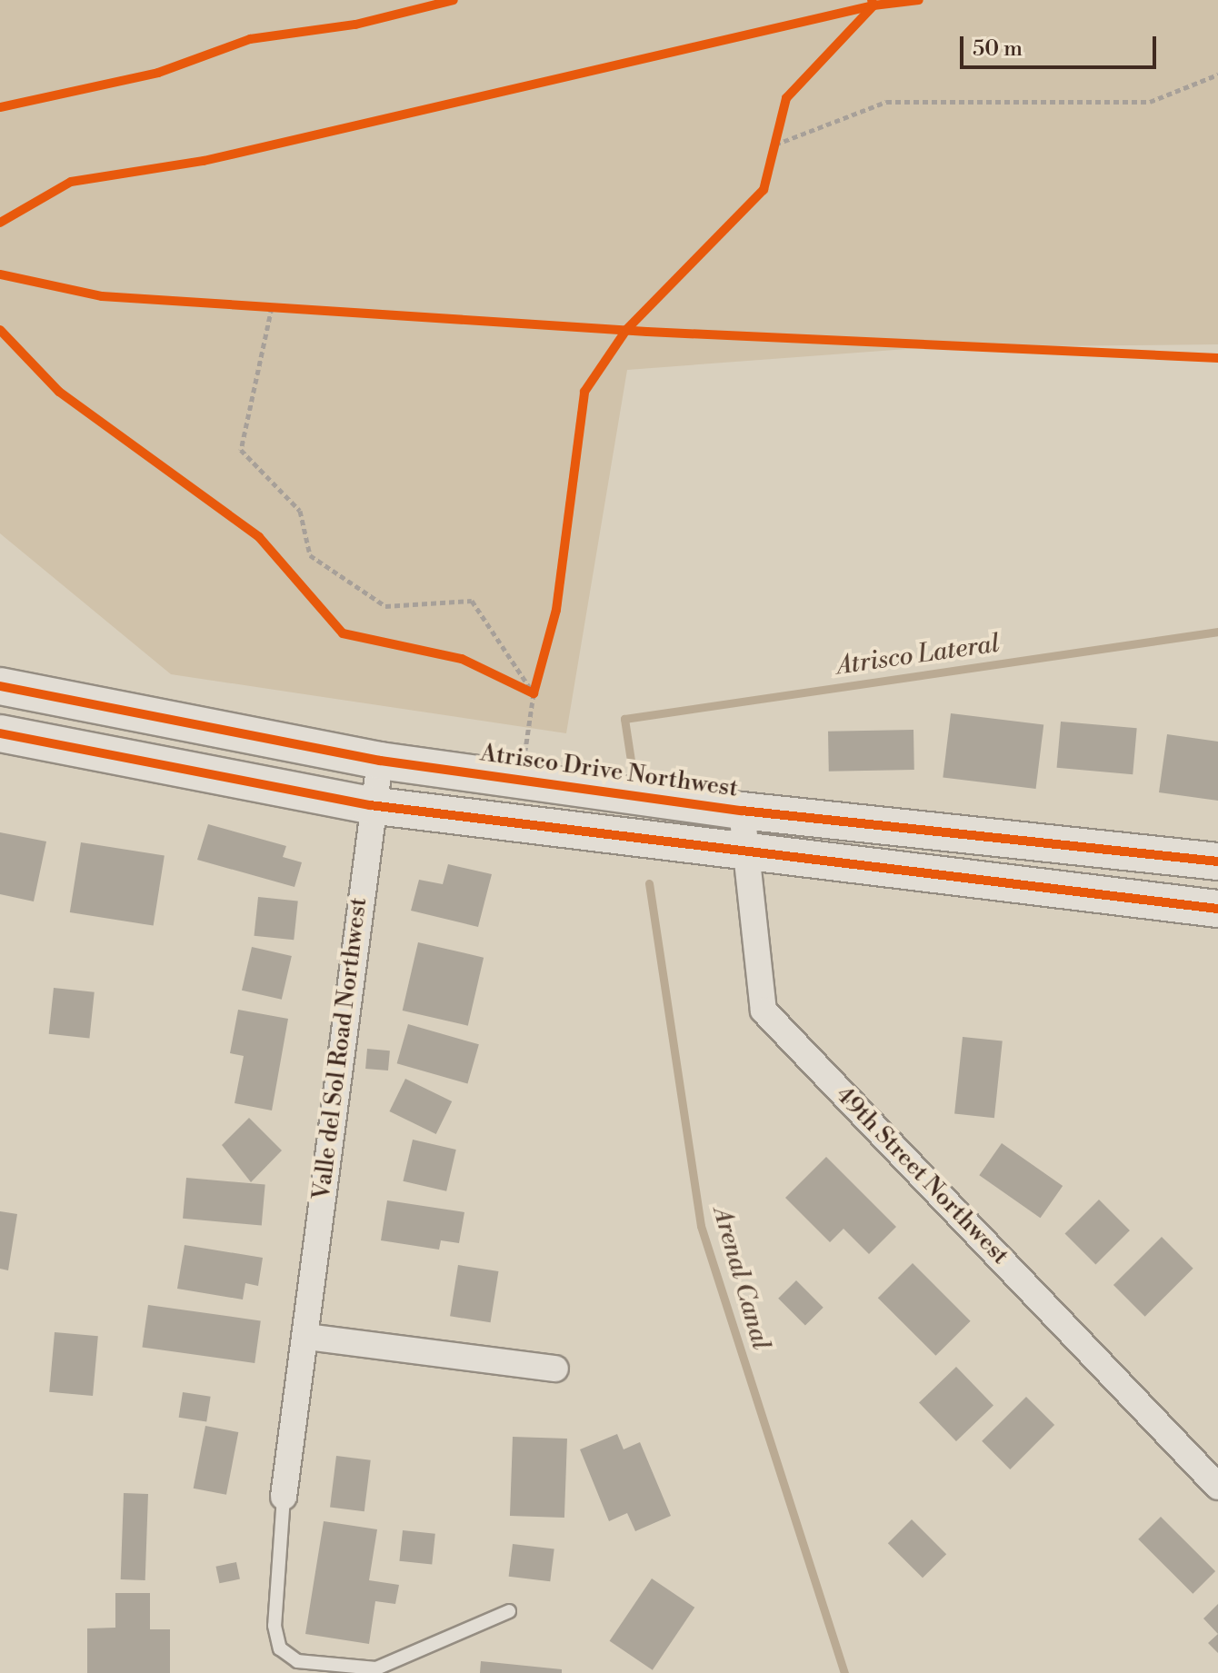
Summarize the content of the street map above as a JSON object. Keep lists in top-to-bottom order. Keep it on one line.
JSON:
{"streets":{"main road":["Atrisco Drive Northwest"],"street":["Valle del Sol Road Northwest","49th Street Northwest"]},"crossings":[["Atrisco Drive Northwest","Valle del Sol Road Northwest"],["Atrisco Drive Northwest","49th Street Northwest"]],"water":["Atrisco Lateral","Arenal Canal"],"scale_bar":"50 m"}
